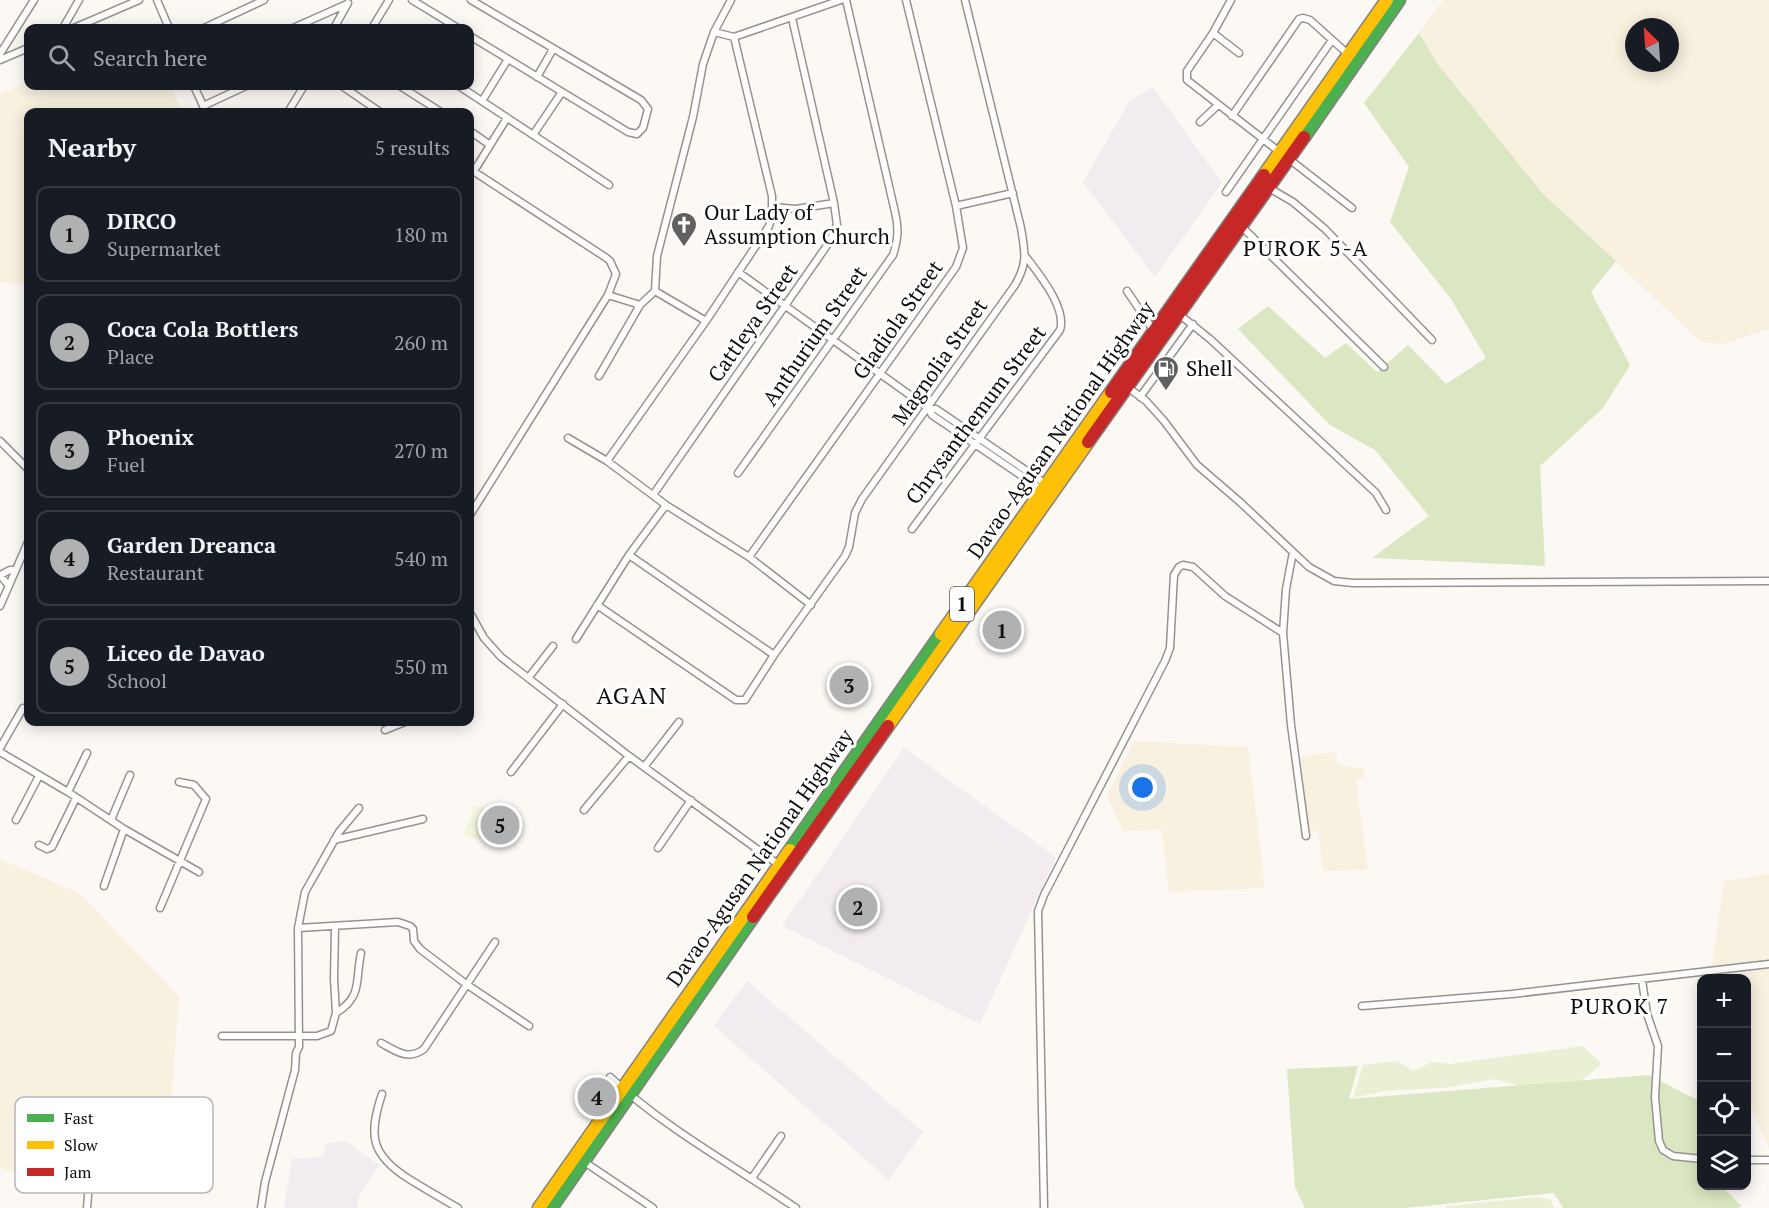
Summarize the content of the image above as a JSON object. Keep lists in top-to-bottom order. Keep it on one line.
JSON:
{"streets":{"highway":["Davao-Agusan National Highway","1"],"street":["Gladiola Street","Cattleya Street","Anthurium Street","Magnolia Street","Chrysanthemum Street"]},"crossings":[["Magnolia Street","Chrysanthemum Street"]],"districts":["PUROK 5-A","AGAN","PUROK 7"],"places":{"church":["Our Lady of Assumption Church"],"fuel station":["Shell"]},"legend":["Fast","Slow","Jam"],"north":"top left","page":{"search":"Search here","heading":["Nearby","5 results"],"list":[{"mark":"1","name":"DIRCO","note":"Supermarket","value":"180 m"},{"mark":"2","name":"Coca Cola Bottlers","note":"Place","value":"260 m"},{"mark":"3","name":"Phoenix","note":"Fuel","value":"270 m"},{"mark":"4","name":"Garden Dreanca","note":"Restaurant","value":"540 m"},{"mark":"5","name":"Liceo de Davao","note":"School","value":"550 m"}],"pins":["1","3","5","2","4"],"map_buttons":["+","−"]}}
